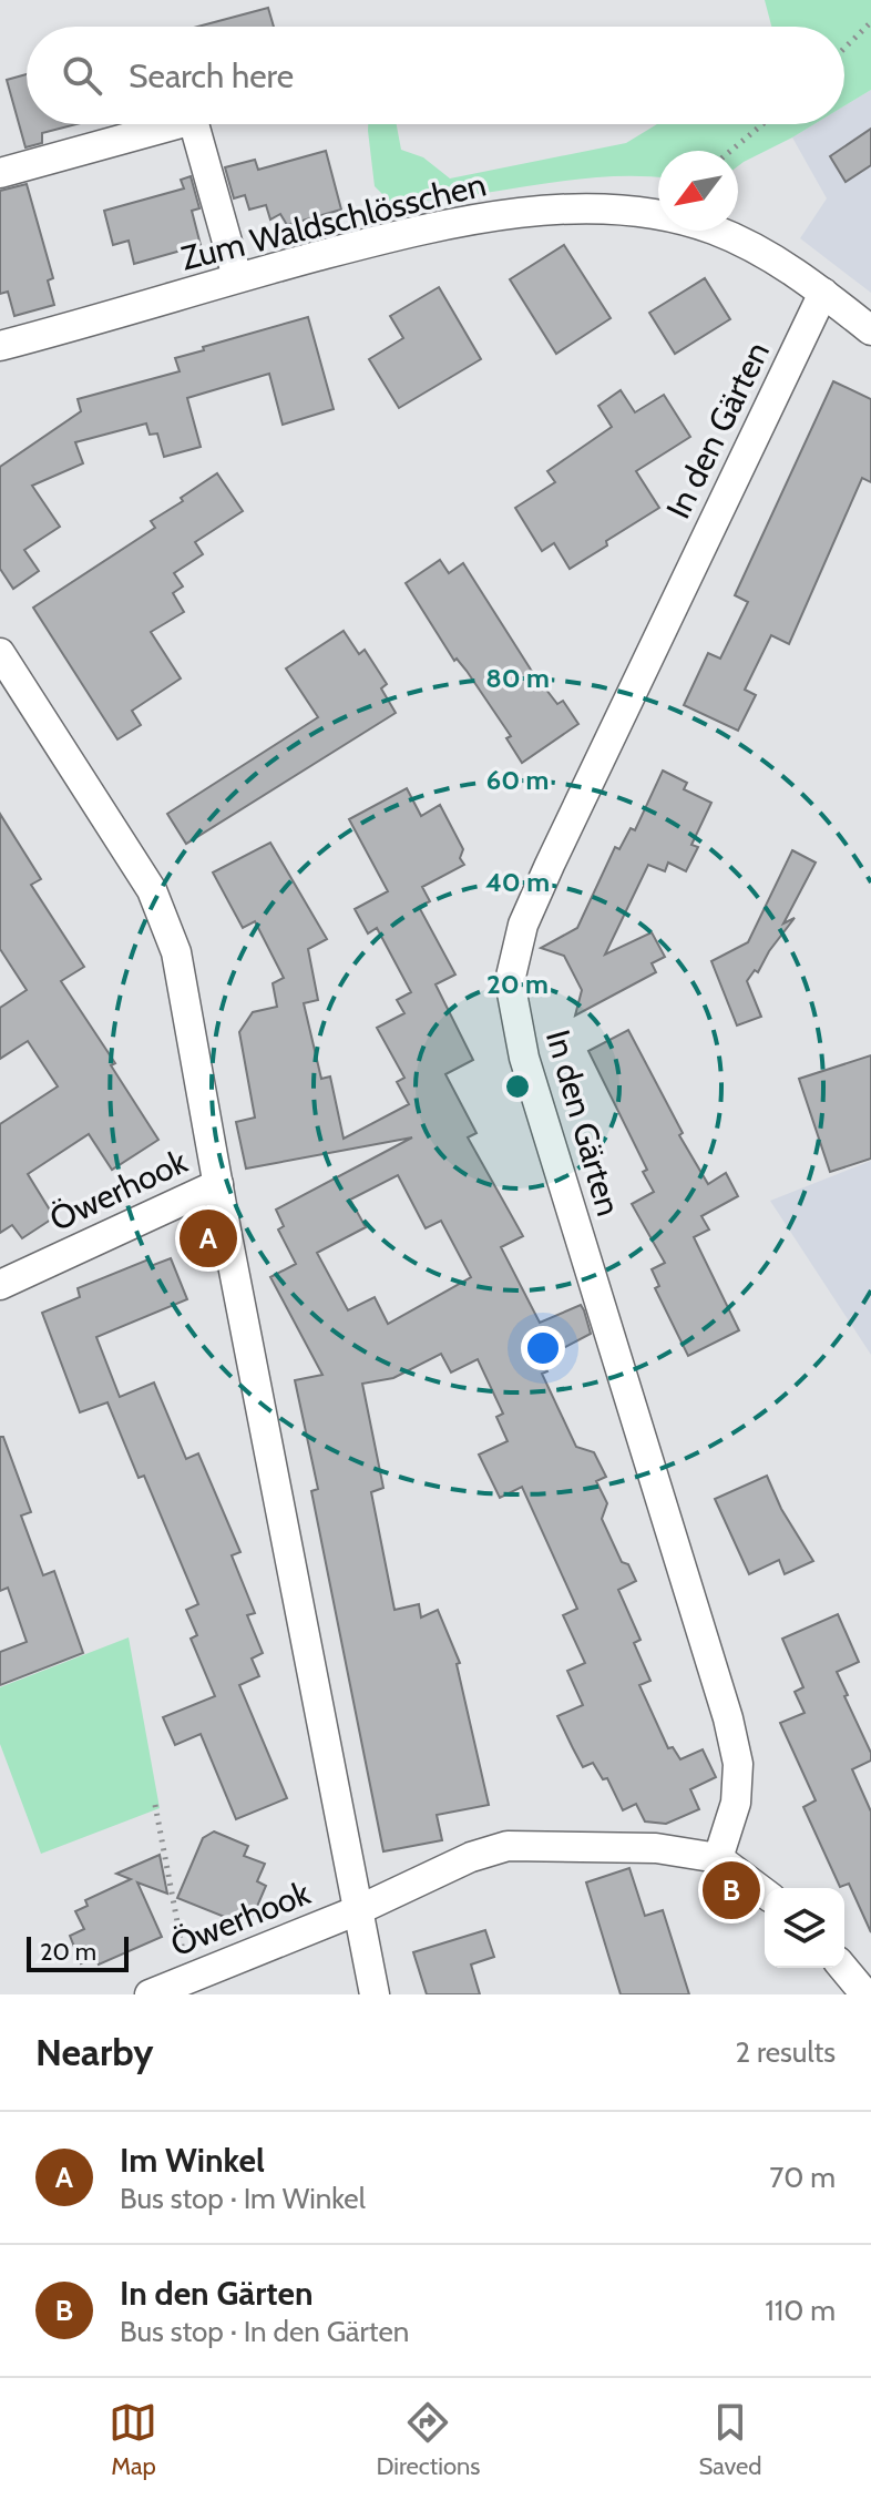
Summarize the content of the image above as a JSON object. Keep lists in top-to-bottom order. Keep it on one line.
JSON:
{"streets":{"street":["Zum Waldschlösschen","In den Gärten","Öwerhook"]},"crossings":[["Zum Waldschlösschen","In den Gärten"]],"scale_bar":"20 m","north":"bottom left","page":{"search":"Search here","pins":["A","B"],"scale":"20 m","heading":["Nearby","2 results"],"list":[{"mark":"A","name":"Im Winkel","note":"Bus stop · Im Winkel","value":"70 m"},{"mark":"B","name":"In den Gärten","note":"Bus stop · In den Gärten","value":"110 m"}],"nav":["Map","Directions","Saved"]},"rings":["80 m","60 m","40 m","20 m"]}
